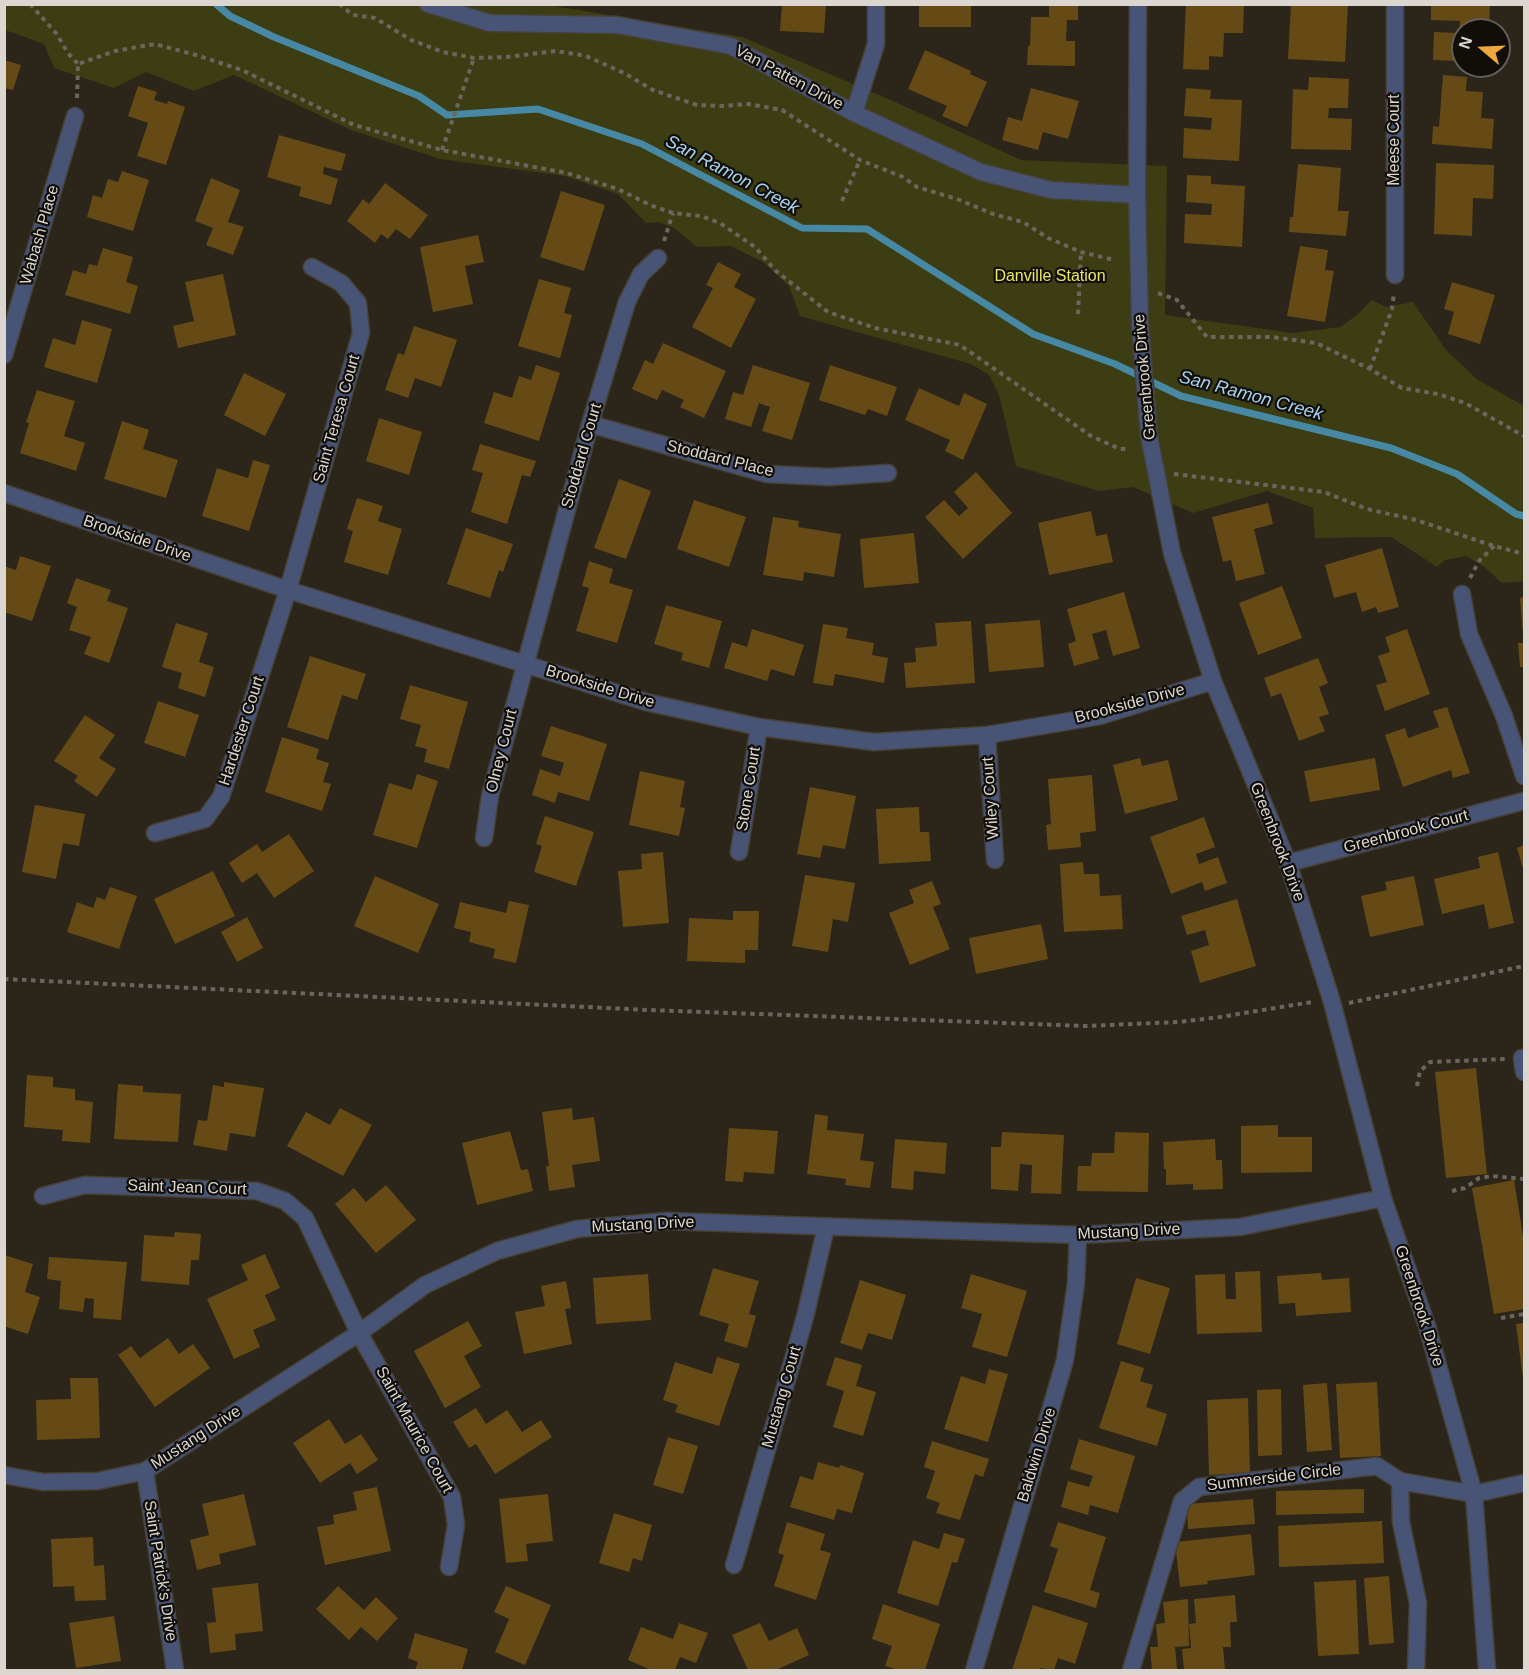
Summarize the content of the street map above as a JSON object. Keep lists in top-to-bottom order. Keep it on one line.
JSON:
{"streets":{"street":["Van Patten Drive","Meese Court","Wabash Place","Greenbrook Drive","Saint Teresa Court","Stoddard Court","Stoddard Place","Brookside Drive","Hardester Court","Olney Court","Stone Court","Wiley Court","Greenbrook Court","Saint Jean Court","Mustang Drive","Mustang Court","Saint Maurice Court","Baldwin Drive","Summerside Circle","Saint Patrick's Drive"]},"crossings":[["Van Patten Drive","Greenbrook Drive"],["Greenbrook Drive","Brookside Drive"],["Greenbrook Drive","Greenbrook Court"],["Greenbrook Drive","Mustang Drive"],["Greenbrook Drive","Summerside Circle"],["Saint Teresa Court","Brookside Drive"],["Saint Teresa Court","Hardester Court"],["Stoddard Court","Stoddard Place"],["Stoddard Court","Brookside Drive"],["Stoddard Court","Olney Court"],["Brookside Drive","Hardester Court"],["Brookside Drive","Olney Court"],["Brookside Drive","Stone Court"],["Brookside Drive","Wiley Court"],["Saint Jean Court","Mustang Drive"],["Saint Jean Court","Saint Maurice Court"],["Mustang Drive","Mustang Court"],["Mustang Drive","Saint Maurice Court"],["Mustang Drive","Baldwin Drive"],["Mustang Drive","Saint Patrick's Drive"]],"water":["San Ramon Creek"],"parks":["Danville Station"],"north":"left"}
